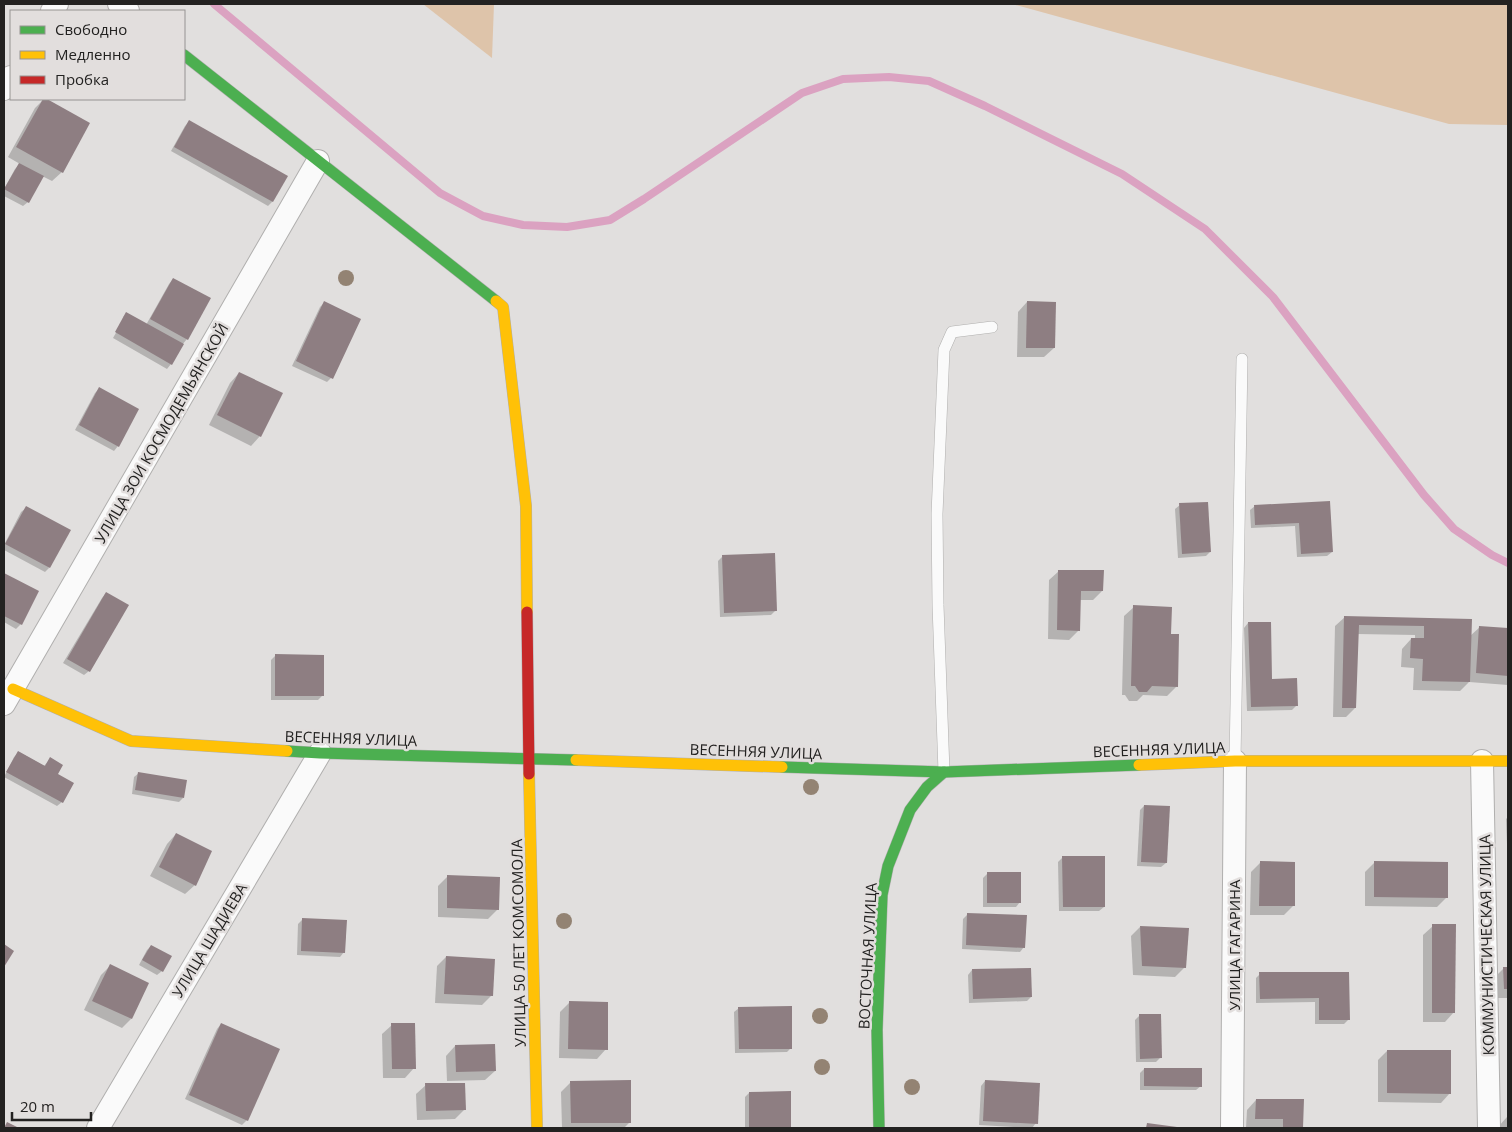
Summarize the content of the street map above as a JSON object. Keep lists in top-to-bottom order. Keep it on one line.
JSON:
{"streets":{"street":["УЛИЦА ЗОИ КОСМОДЕМЬЯНСКОЙ","ВЕСЕННЯЯ УЛИЦА","УЛИЦА ШАДИЕВА","УЛИЦА 50 ЛЕТ КОМСОМОЛА","УЛИЦА ГАГАРИНА","КОММУНИСТИЧЕСКАЯ УЛИЦА","ВОСТОЧНАЯ УЛИЦА"]},"crossings":[["УЛИЦА ЗОИ КОСМОДЕМЬЯНСКОЙ","ВЕСЕННЯЯ УЛИЦА"],["УЛИЦА ЗОИ КОСМОДЕМЬЯНСКОЙ","УЛИЦА 50 ЛЕТ КОМСОМОЛА"],["ВЕСЕННЯЯ УЛИЦА","УЛИЦА ШАДИЕВА"],["ВЕСЕННЯЯ УЛИЦА","УЛИЦА 50 ЛЕТ КОМСОМОЛА"],["ВЕСЕННЯЯ УЛИЦА","УЛИЦА ГАГАРИНА"],["ВЕСЕННЯЯ УЛИЦА","КОММУНИСТИЧЕСКАЯ УЛИЦА"],["ВЕСЕННЯЯ УЛИЦА","ВОСТОЧНАЯ УЛИЦА"]],"legend":["Свободно","Медленно","Пробка"],"scale_bar":"20 m"}
